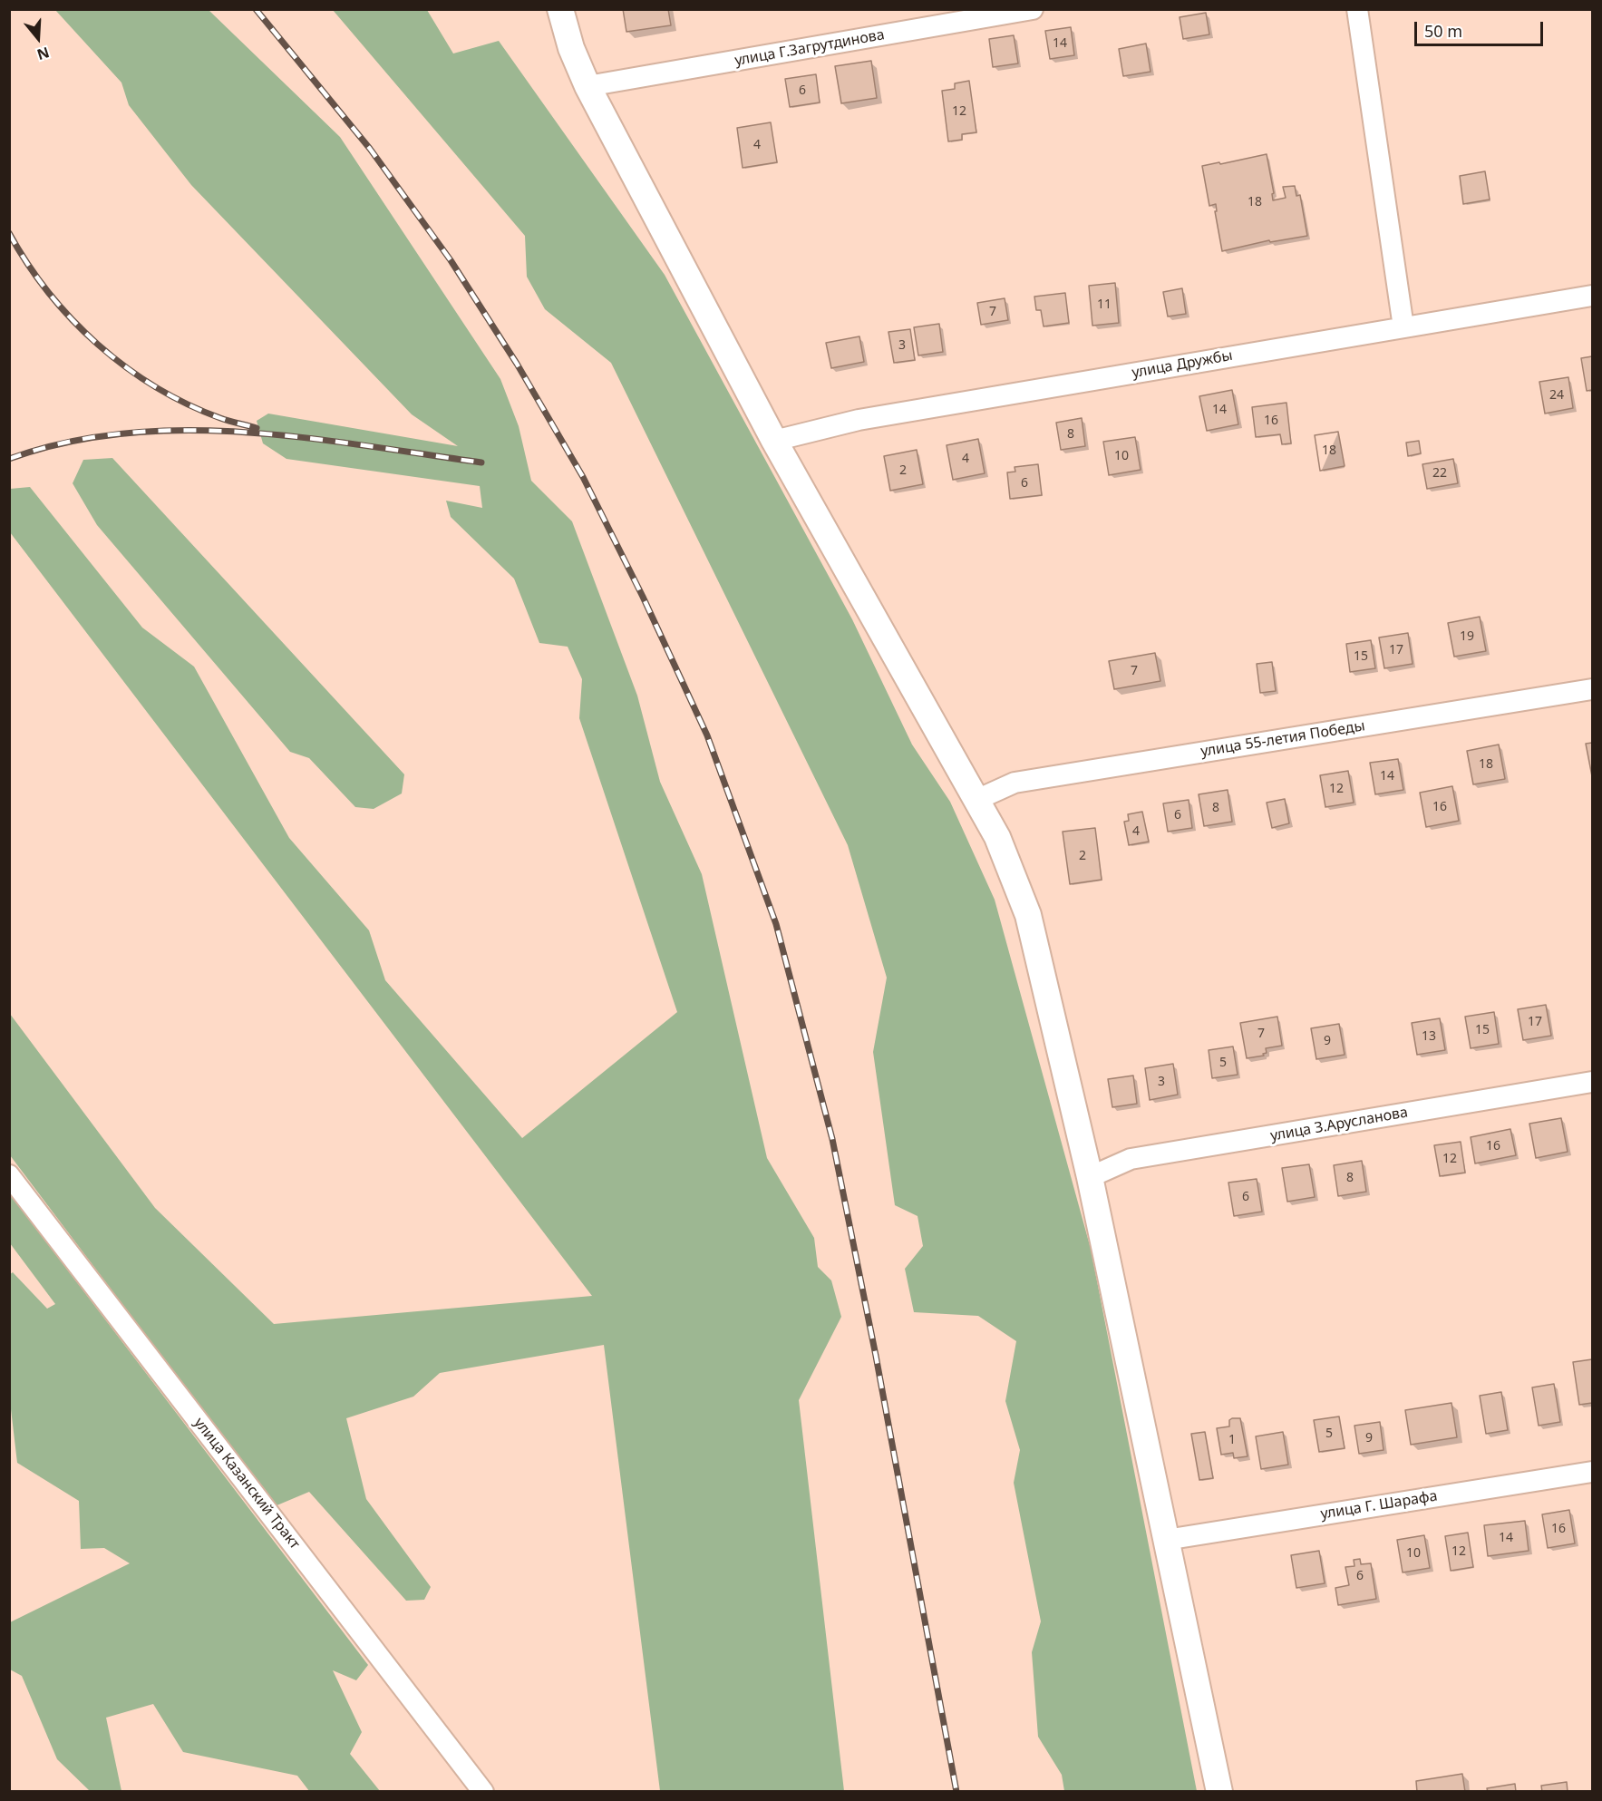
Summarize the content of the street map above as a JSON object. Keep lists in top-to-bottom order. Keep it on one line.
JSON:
{"streets":{"street":["улица Г.Загрутдинова","улица Дружбы","улица 55-летия Победы","улица З.Арусланова","улица Казанский Тракт","улица Г. Шарафа"]},"house_numbers":["14","6","12","4","18","11","7","3","24","14","16","8","18","10","4","2","22","6","19","17","15","7","18","14","12","16","8","6","4","2","17","15","7","13","9","5","3","16","12","8","6","5","9","1","16","14","12","10","6"],"scale_bar":"50 m","north":"bottom"}
